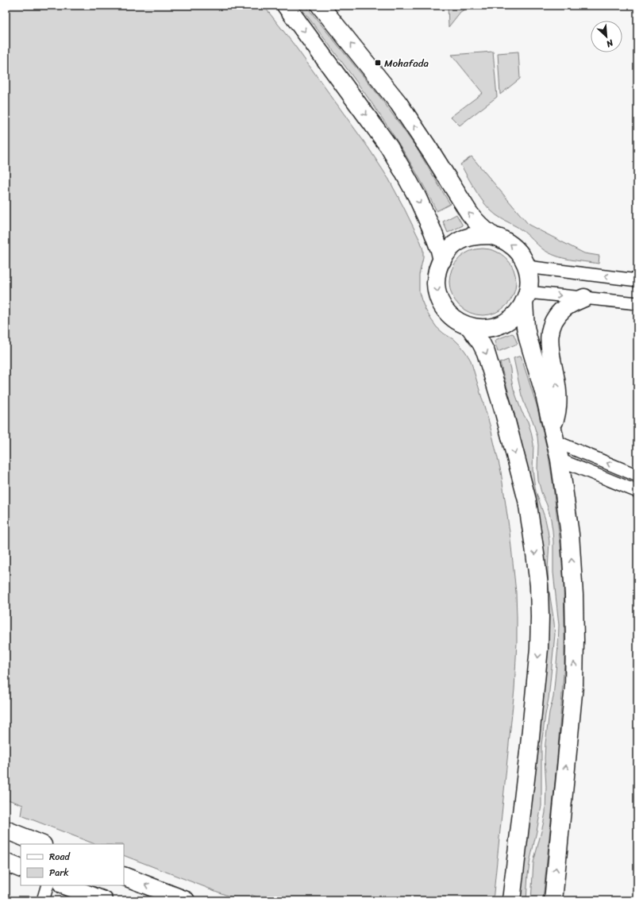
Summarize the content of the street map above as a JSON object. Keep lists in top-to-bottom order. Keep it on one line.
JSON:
{"places":{"transit":["Mohafada"]},"legend":["Road","Park"],"north":"bottom right"}
